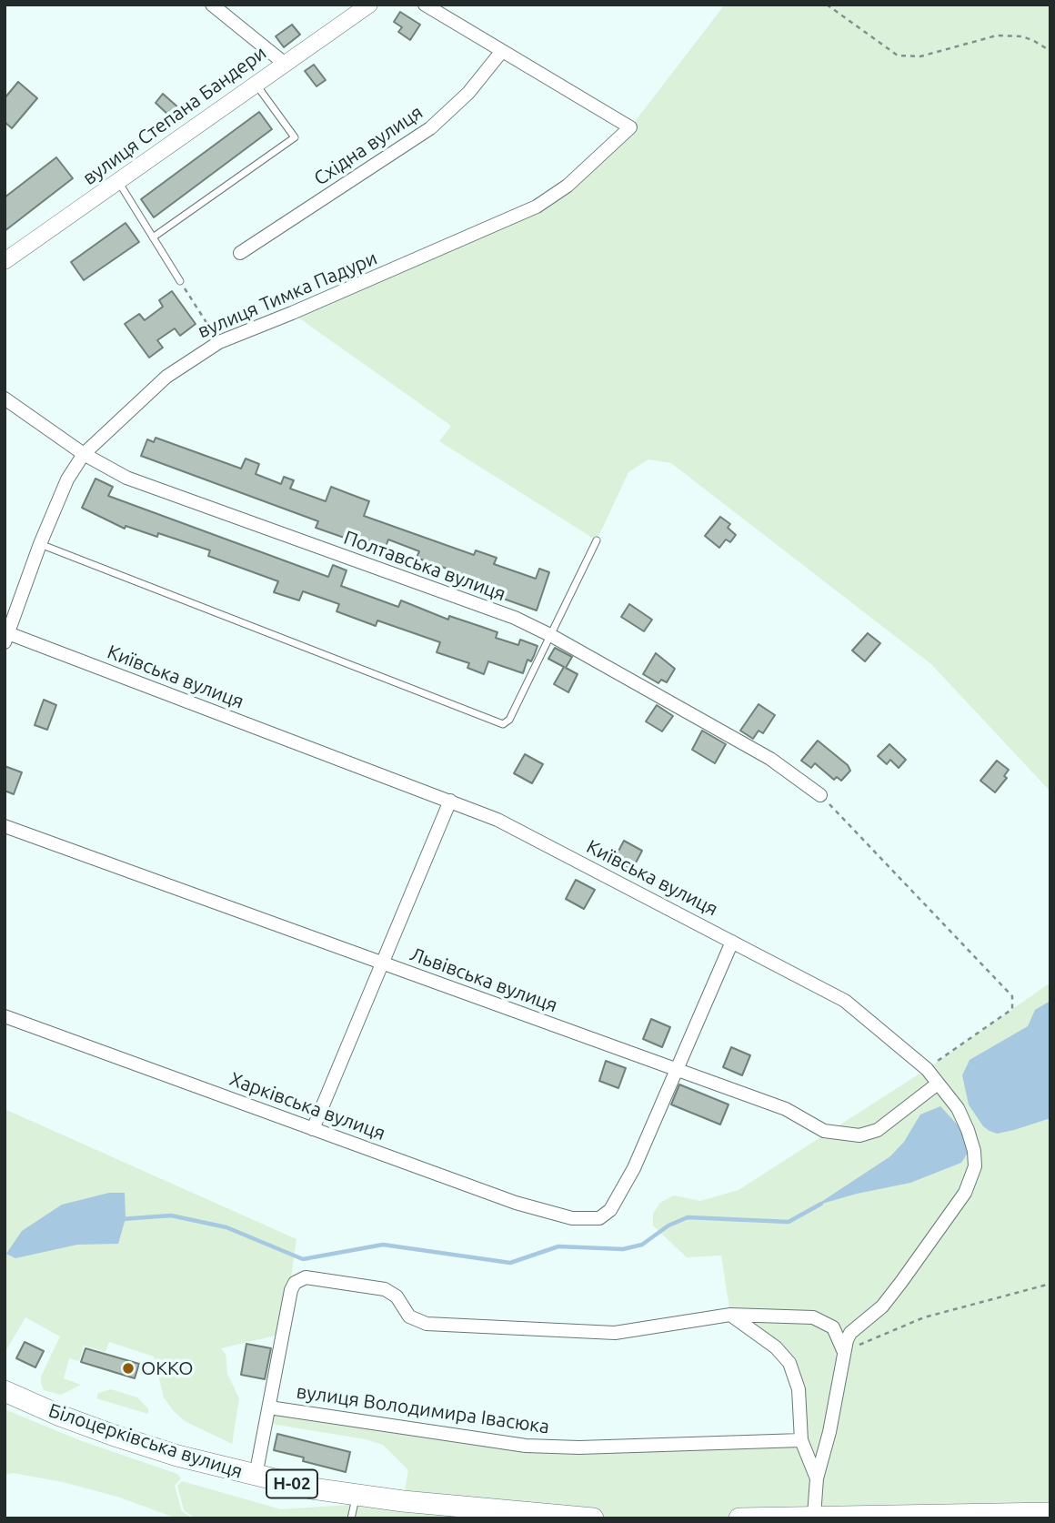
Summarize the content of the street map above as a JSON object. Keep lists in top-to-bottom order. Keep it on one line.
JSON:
{"streets":{"main road":["Білоцерківська вулиця","Н-02"],"street":["вулиця Степана Бандери","Східна вулиця","вулиця Тимка Падури","Полтавська вулиця","Київська вулиця","Львівська вулиця","Харківська вулиця","вулиця Володимира Івасюка"]},"crossings":[["Східна вулиця","вулиця Тимка Падури"],["вулиця Тимка Падури","Полтавська вулиця"],["вулиця Тимка Падури","Київська вулиця"],["Київська вулиця","Львівська вулиця"],["Львівська вулиця","Харківська вулиця"]],"places":["ОККО"]}
